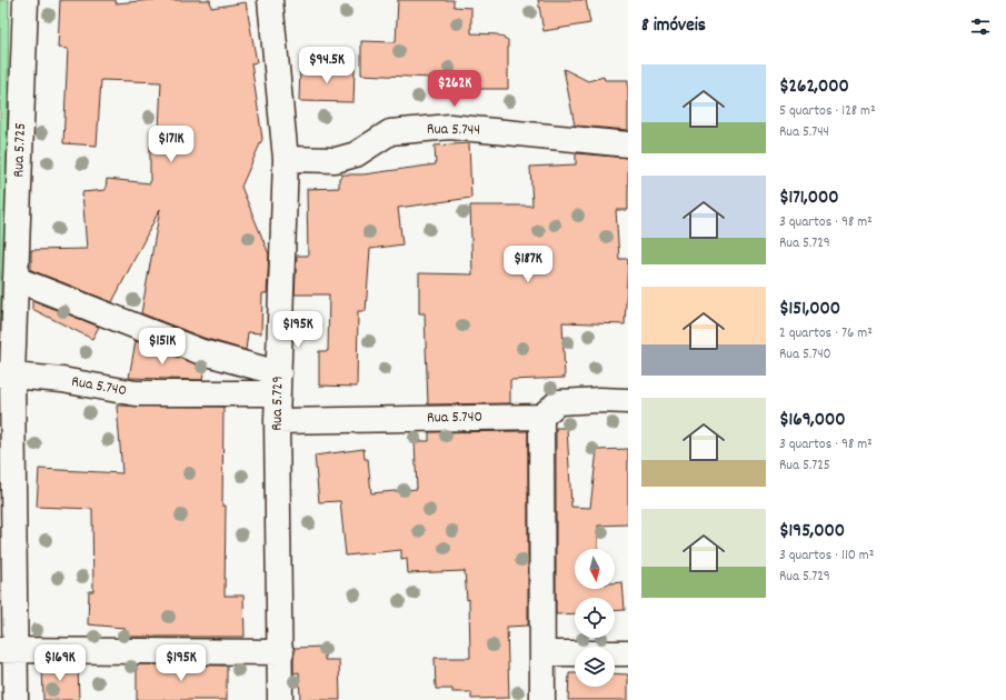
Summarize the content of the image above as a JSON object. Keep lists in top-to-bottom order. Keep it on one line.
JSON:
{"streets":{"street":["Rua 5.744","Rua 5.725","Rua 5.740","Rua 5.729"]},"crossings":[["Rua 5.744","Rua 5.729"],["Rua 5.725","Rua 5.740"],["Rua 5.740","Rua 5.729"]],"north":"bottom","page":{"heading":"8 imóveis","price":["$94.5K","$262K","$171K","$187K","$195K","$151K","$169K","$195K"],"list":[{"name":"$262,000","note":"5 quartos · 128 m² · Rua 5.744"},{"name":"$171,000","note":"3 quartos · 98 m² · Rua 5.729"},{"name":"$151,000","note":"2 quartos · 76 m² · Rua 5.740"},{"name":"$169,000","note":"3 quartos · 98 m² · Rua 5.725"},{"name":"$195,000","note":"3 quartos · 110 m² · Rua 5.729"}]}}
